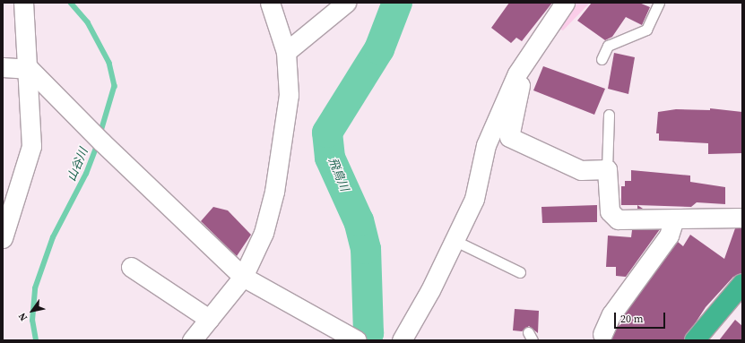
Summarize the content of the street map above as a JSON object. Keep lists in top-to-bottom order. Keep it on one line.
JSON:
{"water":["山谷川","飛鳥川"],"scale_bar":"20 m","north":"bottom left"}
